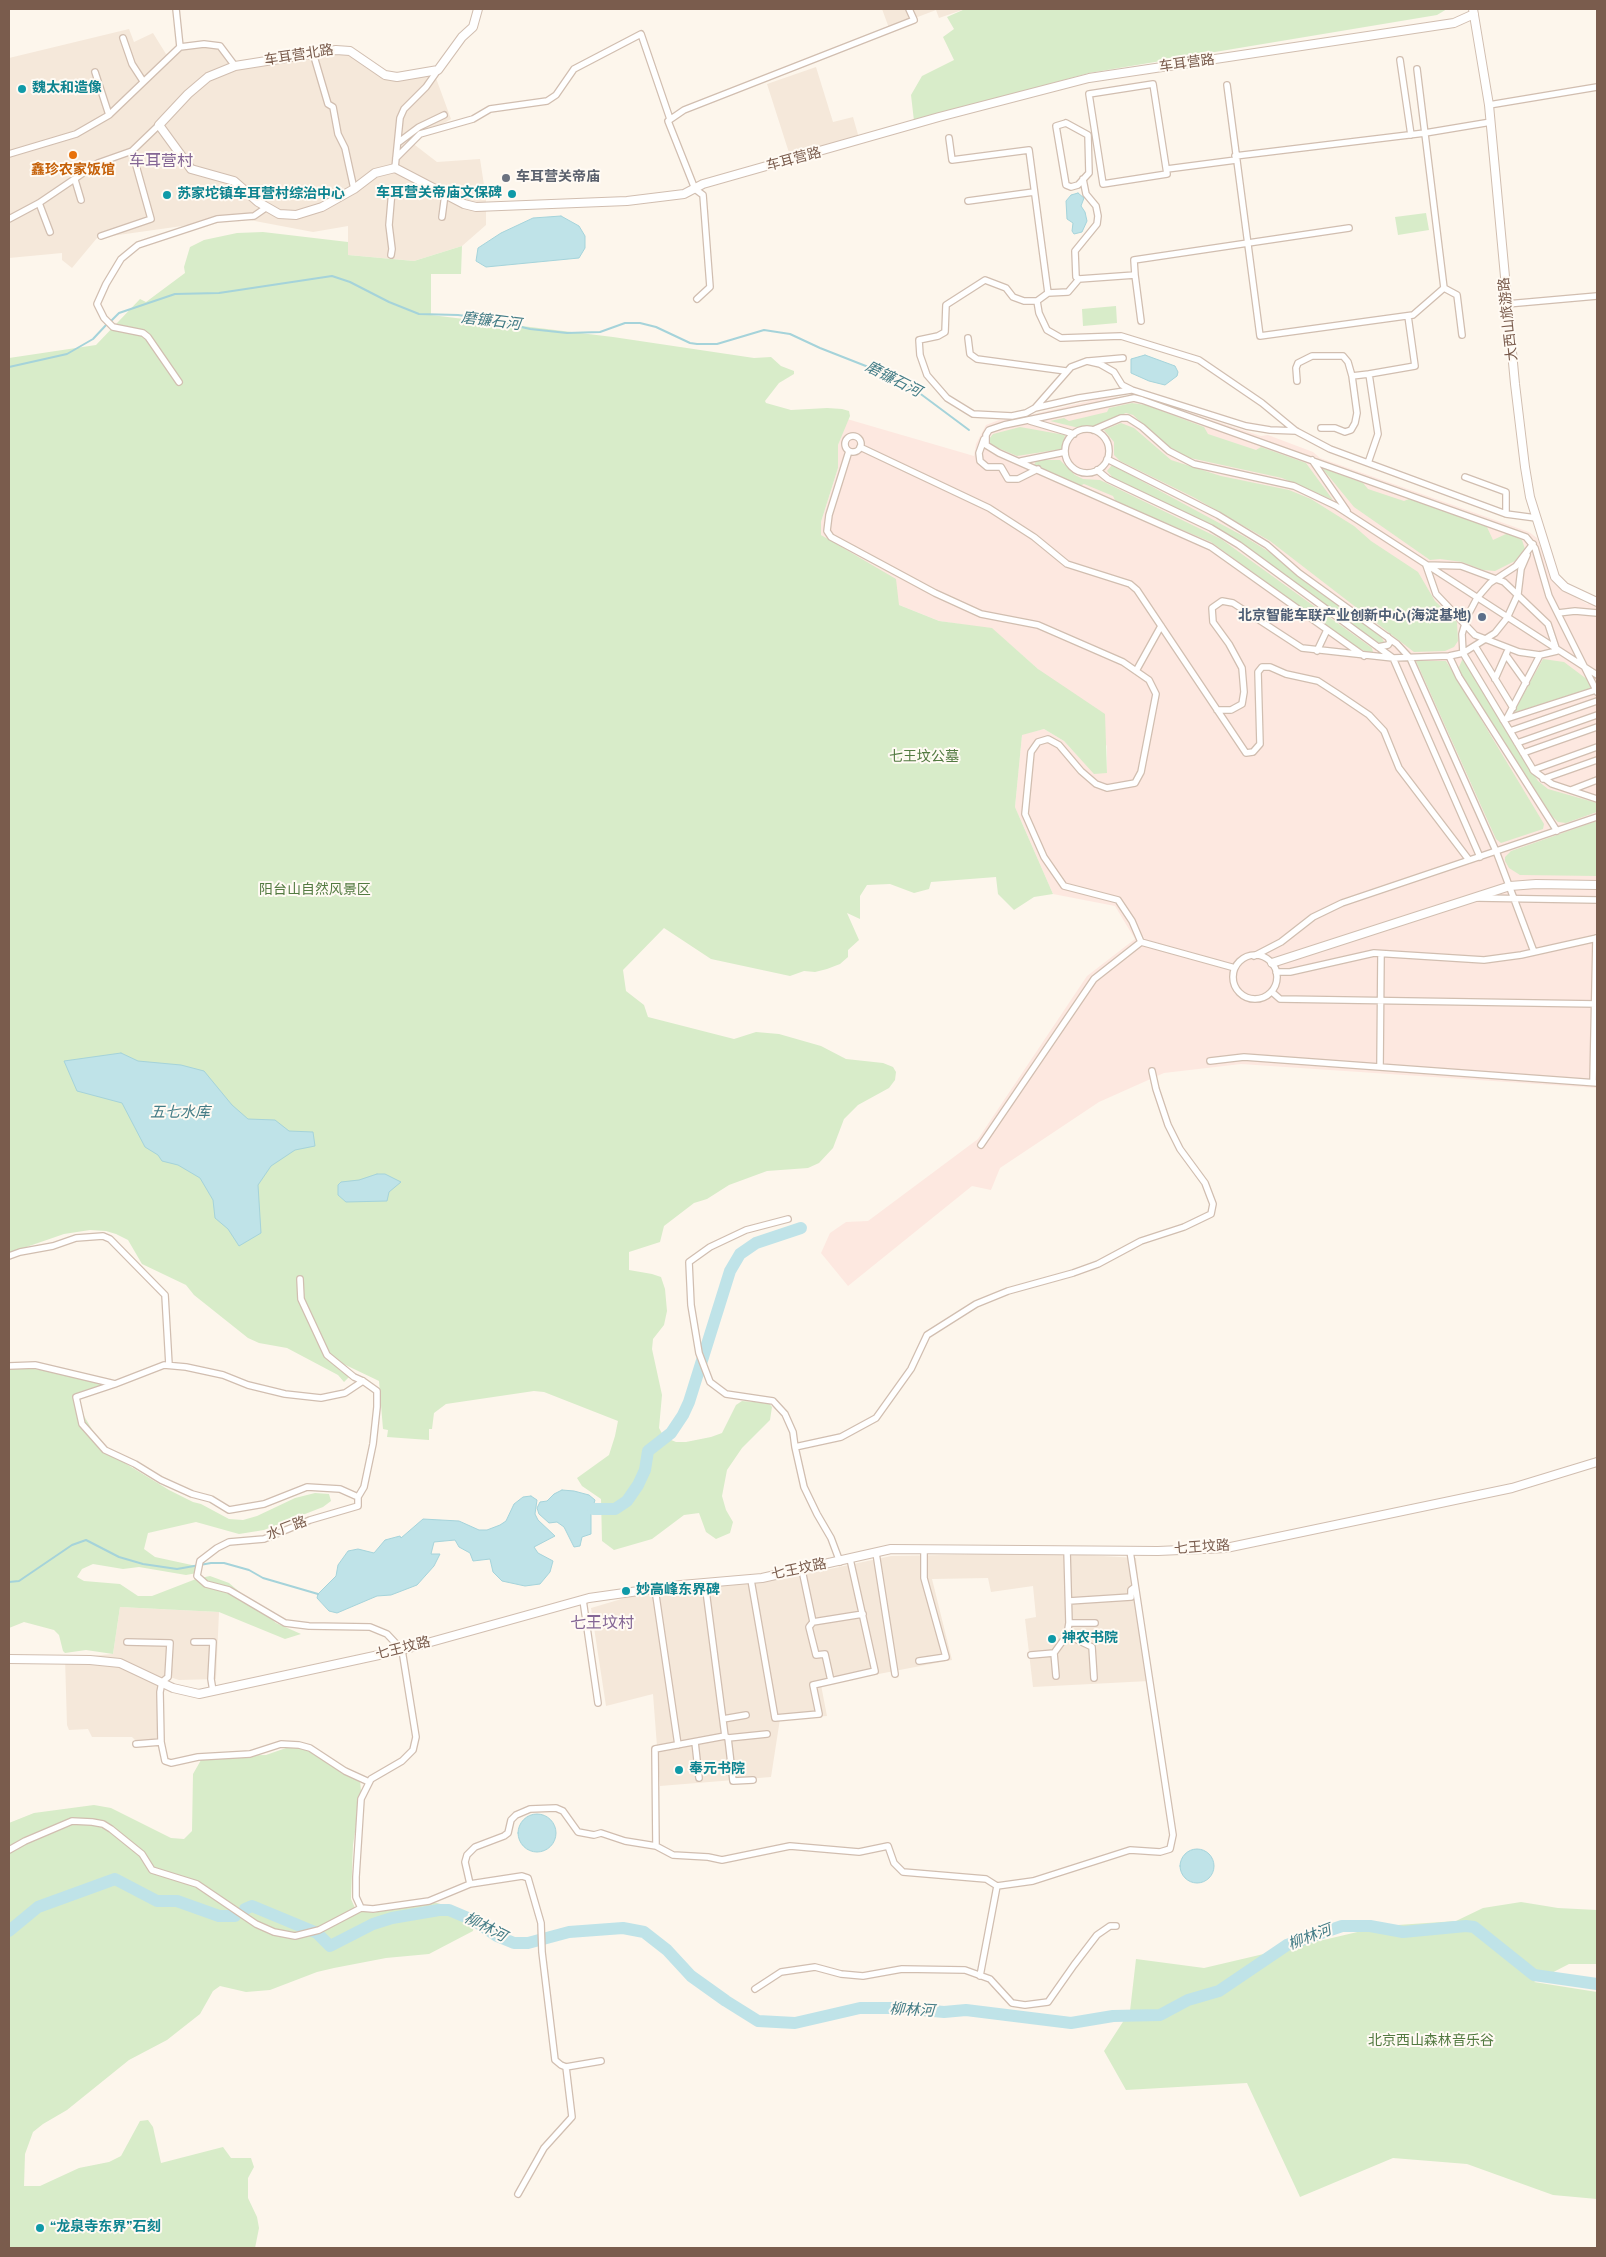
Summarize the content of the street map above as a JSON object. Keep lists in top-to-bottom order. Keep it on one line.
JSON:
{"streets":{"street":["车耳营北路","车耳营路","大西山旅游路","水厂路","七王坟路"]},"crossings":[["车耳营路","大西山旅游路"],["水厂路","七王坟路"]],"districts":["车耳营村","七王坟村"],"water":["磨镰石河","五七水库","柳林河"],"parks":["七王坟公墓","阳台山自然风景区","北京西山森林音乐谷"],"places":["魏太和造像","鑫珍农家饭馆","车耳营关帝庙","车耳营关帝庙文保碑","苏家坨镇车耳营村综治中心","北京智能车联产业创新中心(海淀基地)","妙高峰东界碑","神农书院","奉元书院","“龙泉寺东界”石刻"]}
